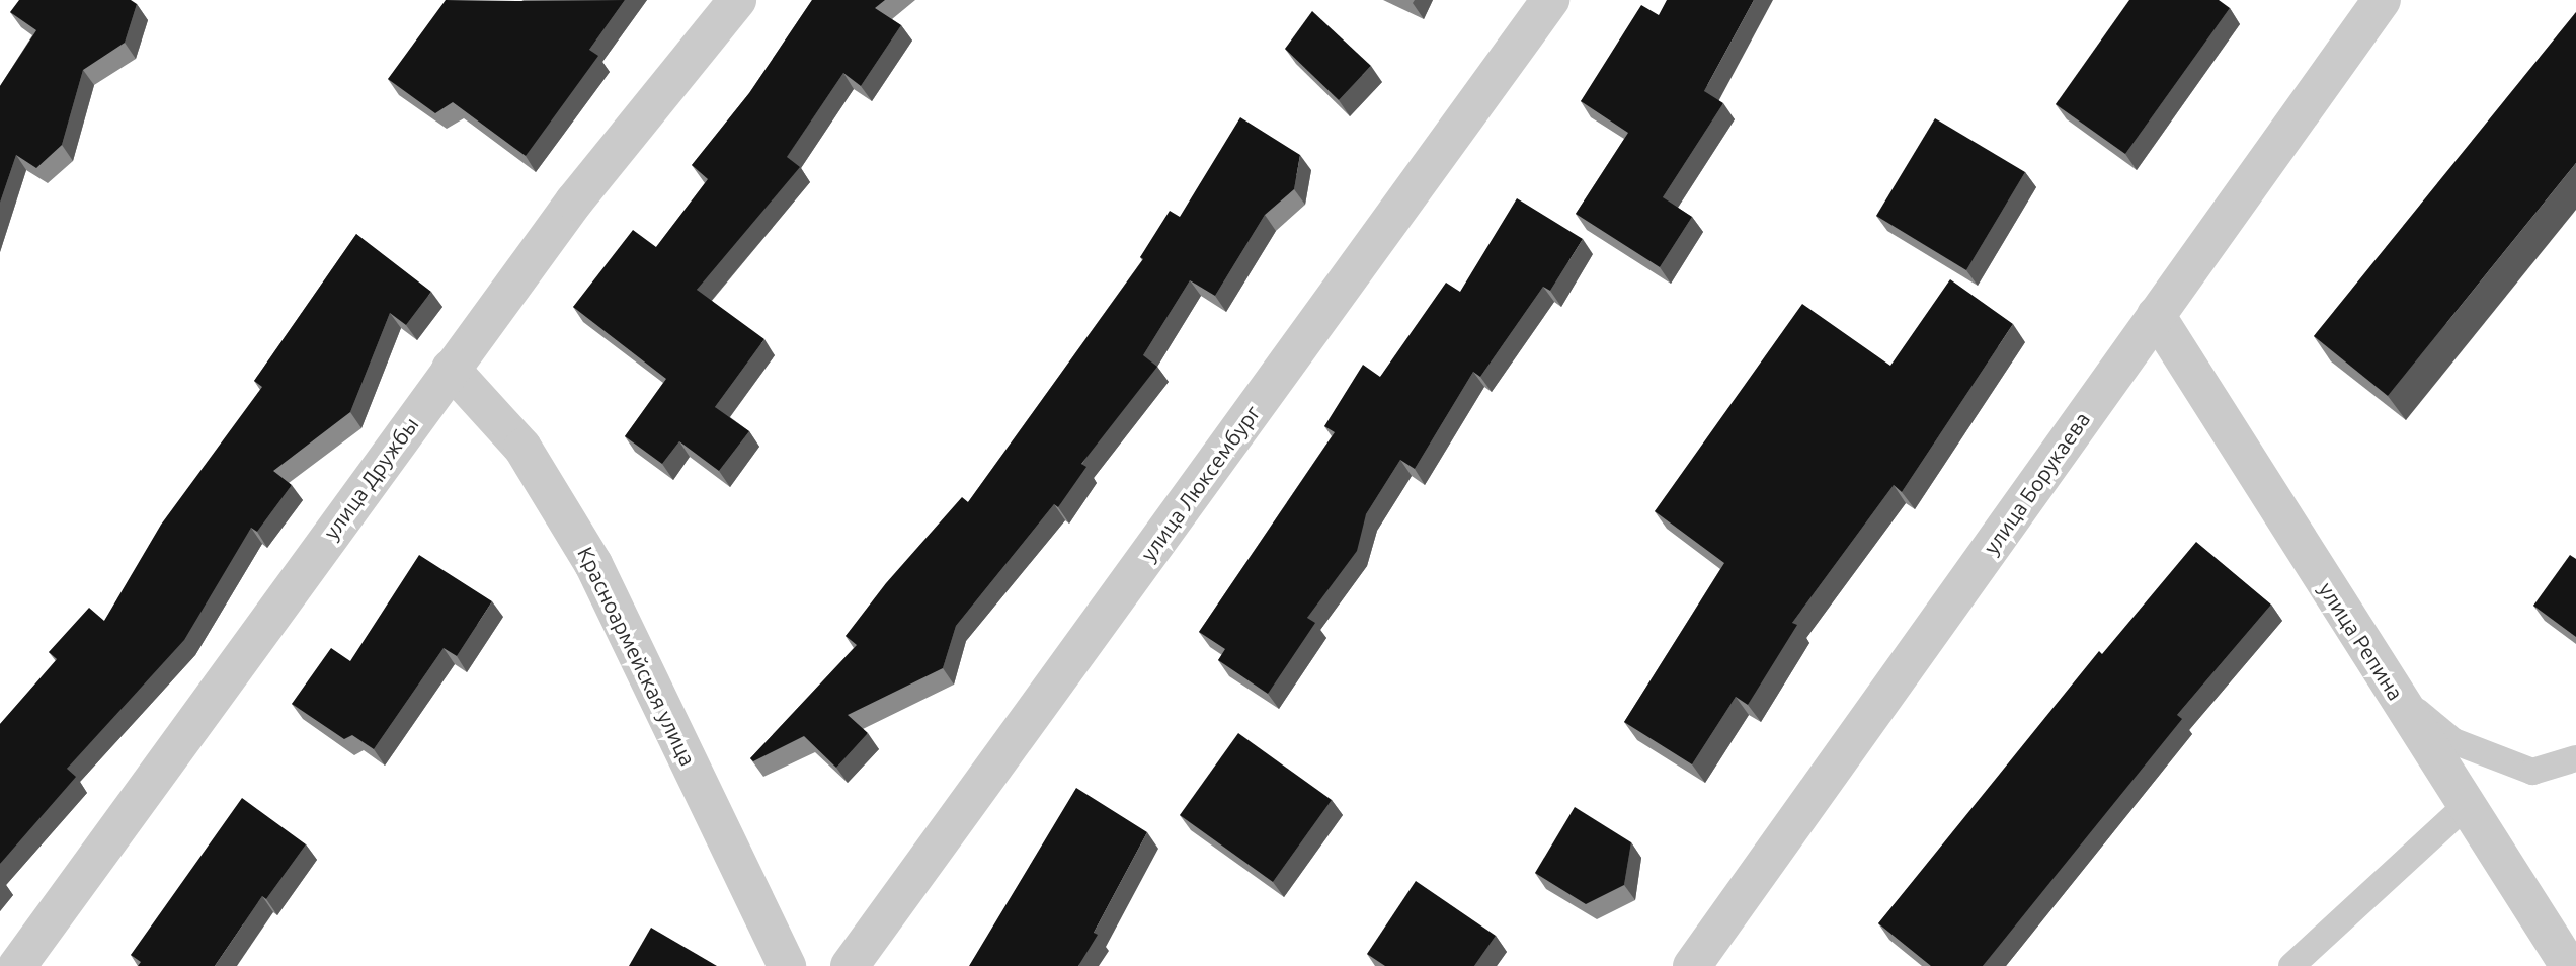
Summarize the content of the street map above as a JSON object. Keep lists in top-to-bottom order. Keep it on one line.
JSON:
{"streets":{"street":["улица Дружбы","улица Люксембург","улица Борукаева","улица Репина","Красноармейская улица"]},"crossings":[["улица Дружбы","Красноармейская улица"],["улица Борукаева","улица Репина"]]}
